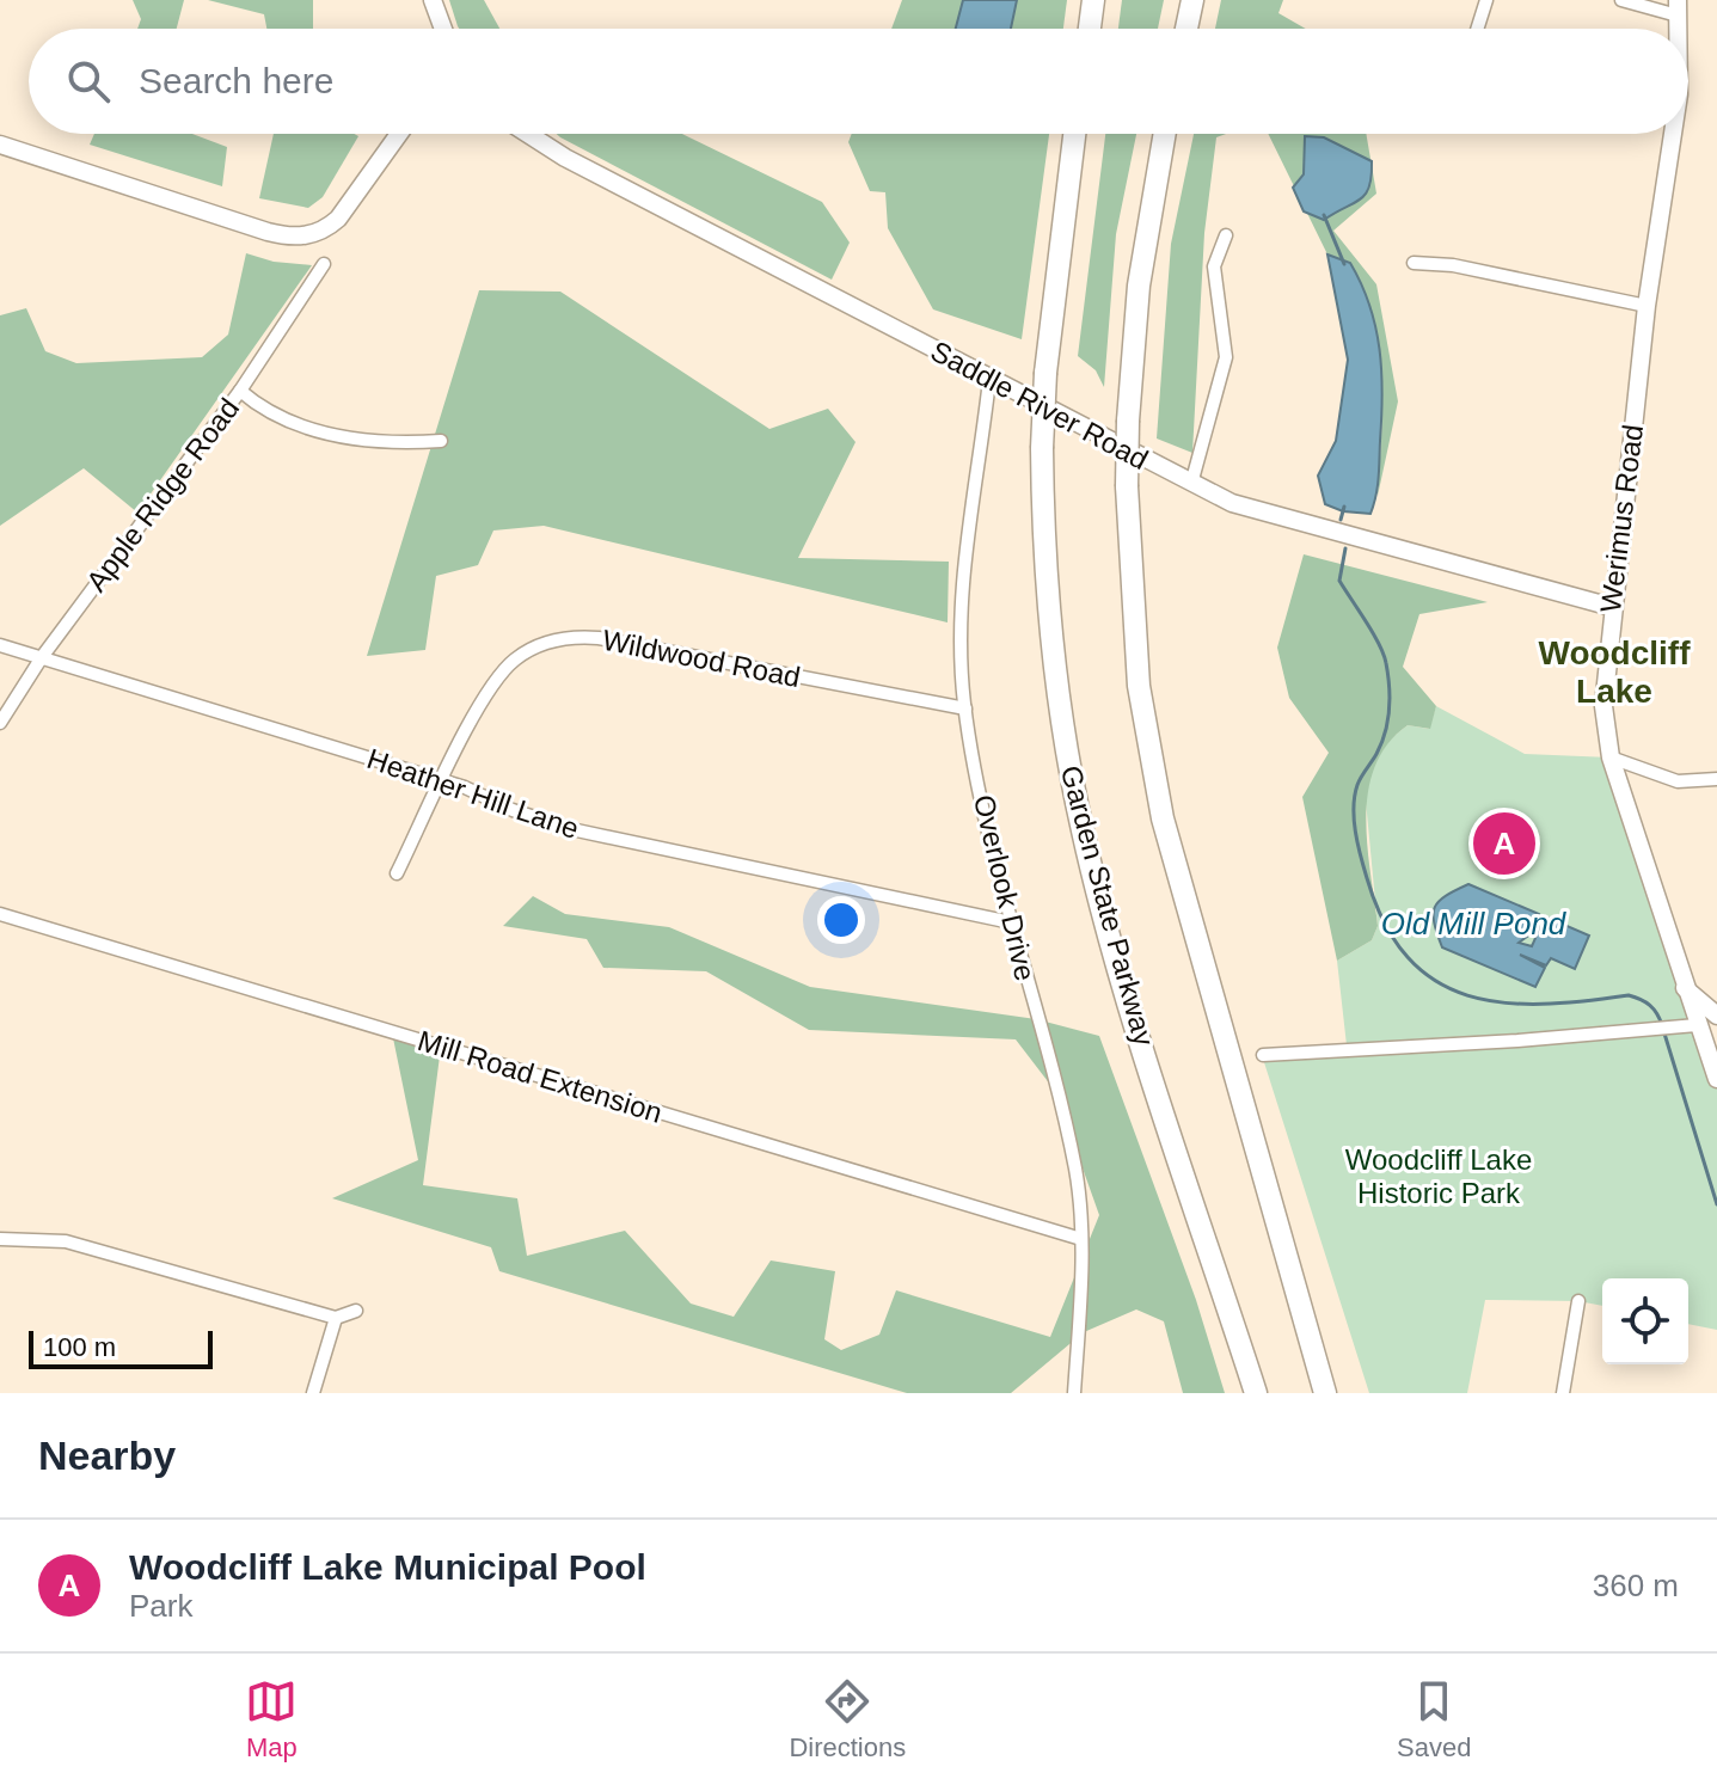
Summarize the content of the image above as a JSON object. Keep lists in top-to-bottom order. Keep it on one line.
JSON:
{"streets":{"highway":["Garden State Parkway"],"main road":["Saddle River Road","Werimus Road"],"street":["Apple Ridge Road","Wildwood Road","Heather Hill Lane","Overlook Drive","Mill Road Extension"]},"crossings":[["Saddle River Road","Werimus Road"],["Saddle River Road","Overlook Drive"],["Apple Ridge Road","Heather Hill Lane"],["Wildwood Road","Heather Hill Lane"],["Wildwood Road","Overlook Drive"],["Heather Hill Lane","Overlook Drive"],["Overlook Drive","Mill Road Extension"]],"districts":["Woodcliff Lake"],"water":["Old Mill Pond"],"parks":["Woodcliff Lake Historic Park"],"scale_bar":"100 m","page":{"search":"Search here","pins":"A","scale":"100 m","heading":"Nearby","list":[{"mark":"A","name":"Woodcliff Lake Municipal Pool","note":"Park","value":"360 m"}],"nav":["Map","Directions","Saved"]}}
